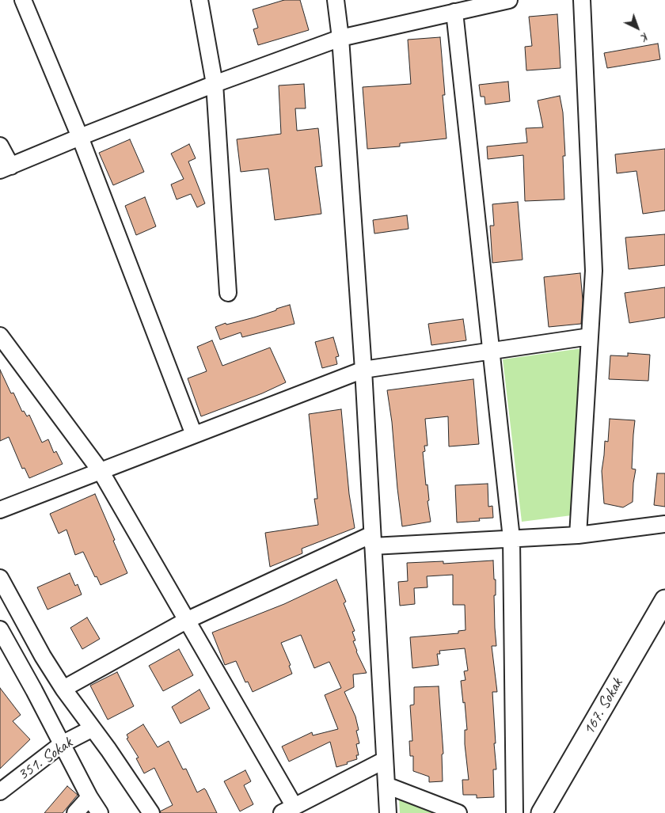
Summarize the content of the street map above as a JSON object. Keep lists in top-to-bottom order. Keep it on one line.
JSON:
{"streets":{"street":["167. Sokak","351. Sokak"]},"north":"bottom right"}
